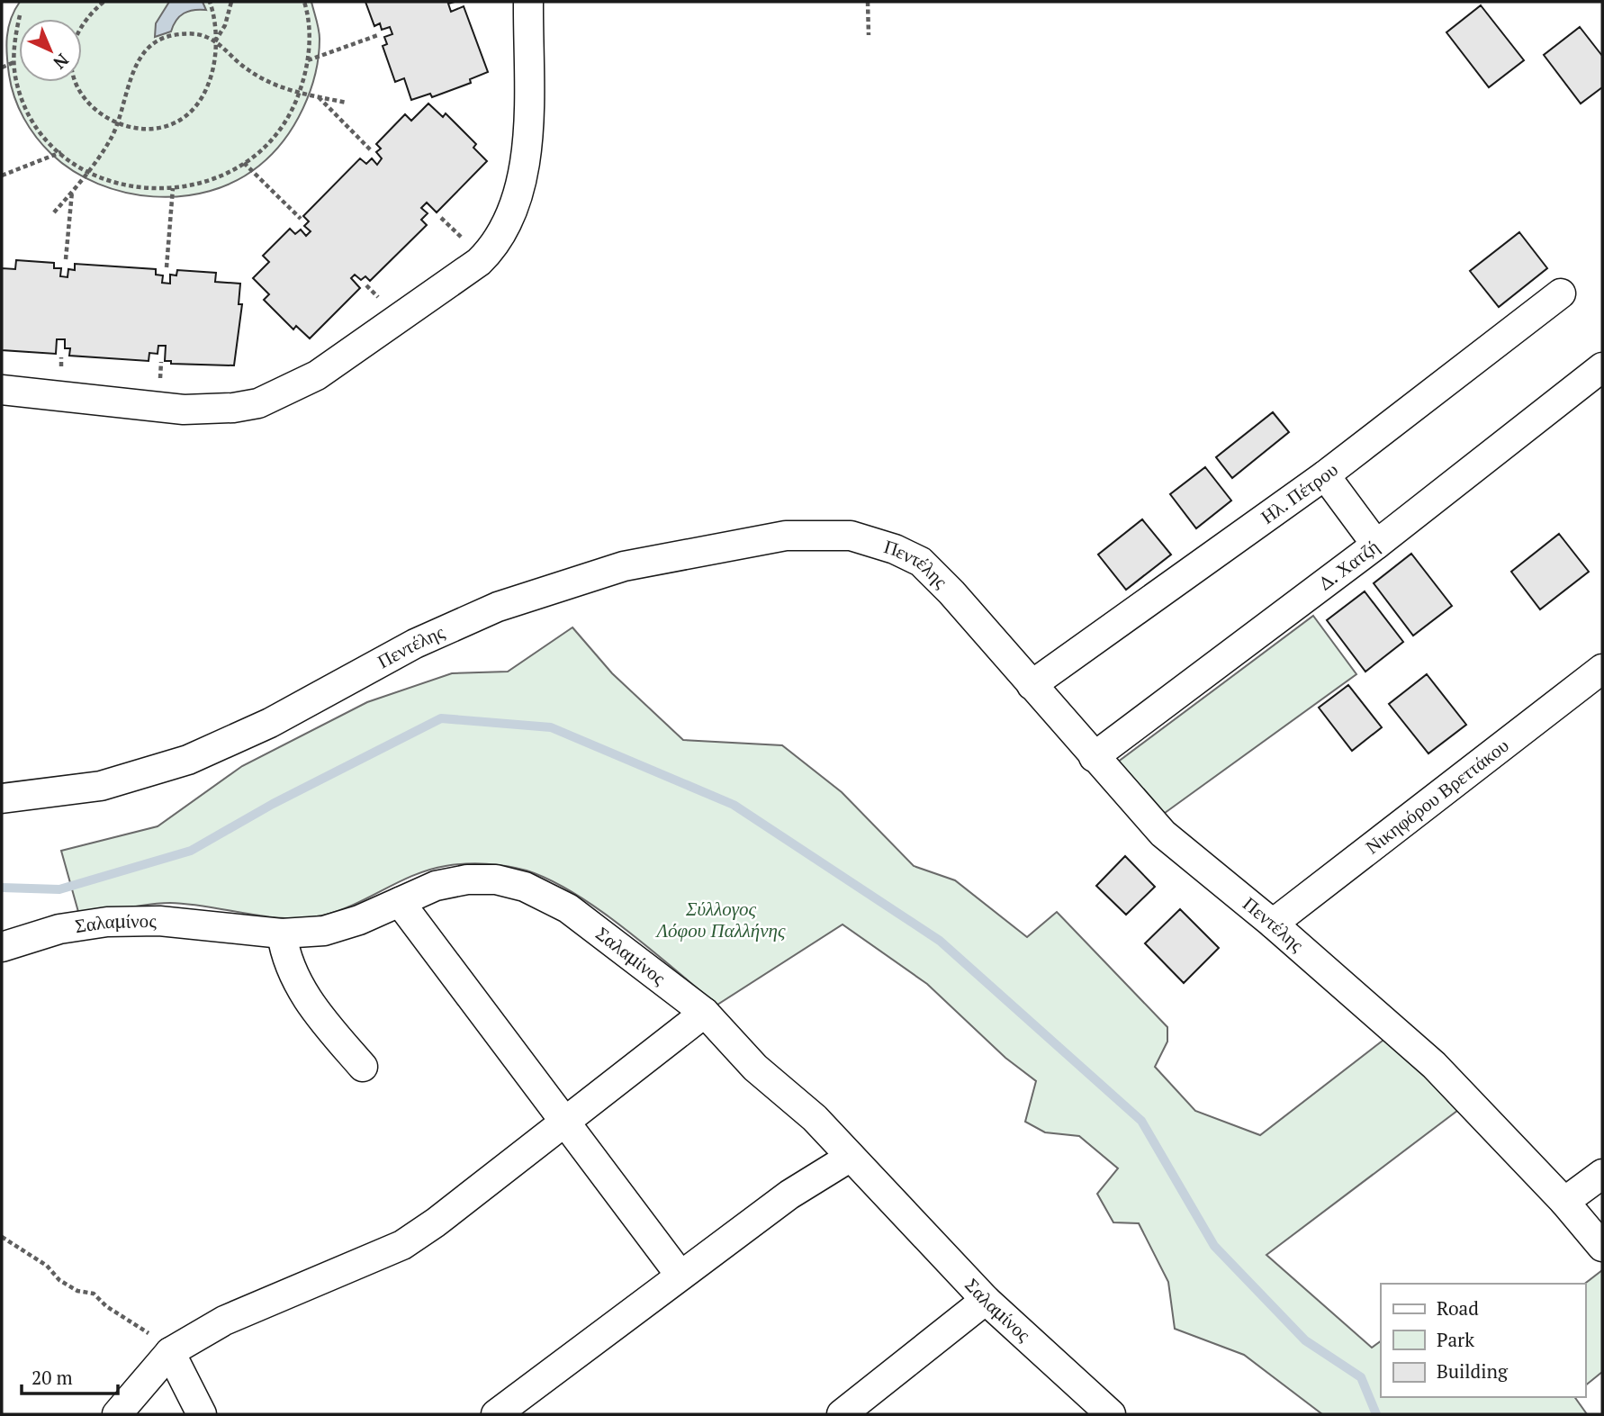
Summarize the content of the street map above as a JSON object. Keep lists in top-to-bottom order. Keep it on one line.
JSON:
{"streets":{"street":["Ηλ. Πέτρου","Δ. Χατζή","Πεντέλης","Νικηφόρου Βρεττάκου","Σαλαμίνος"]},"crossings":[["Ηλ. Πέτρου","Πεντέλης"],["Δ. Χατζή","Πεντέλης"],["Πεντέλης","Νικηφόρου Βρεττάκου"]],"parks":["Σύλλογος Λόφου Παλλήνης"],"legend":["Road","Park","Building"],"scale_bar":"20 m","north":"bottom right"}
